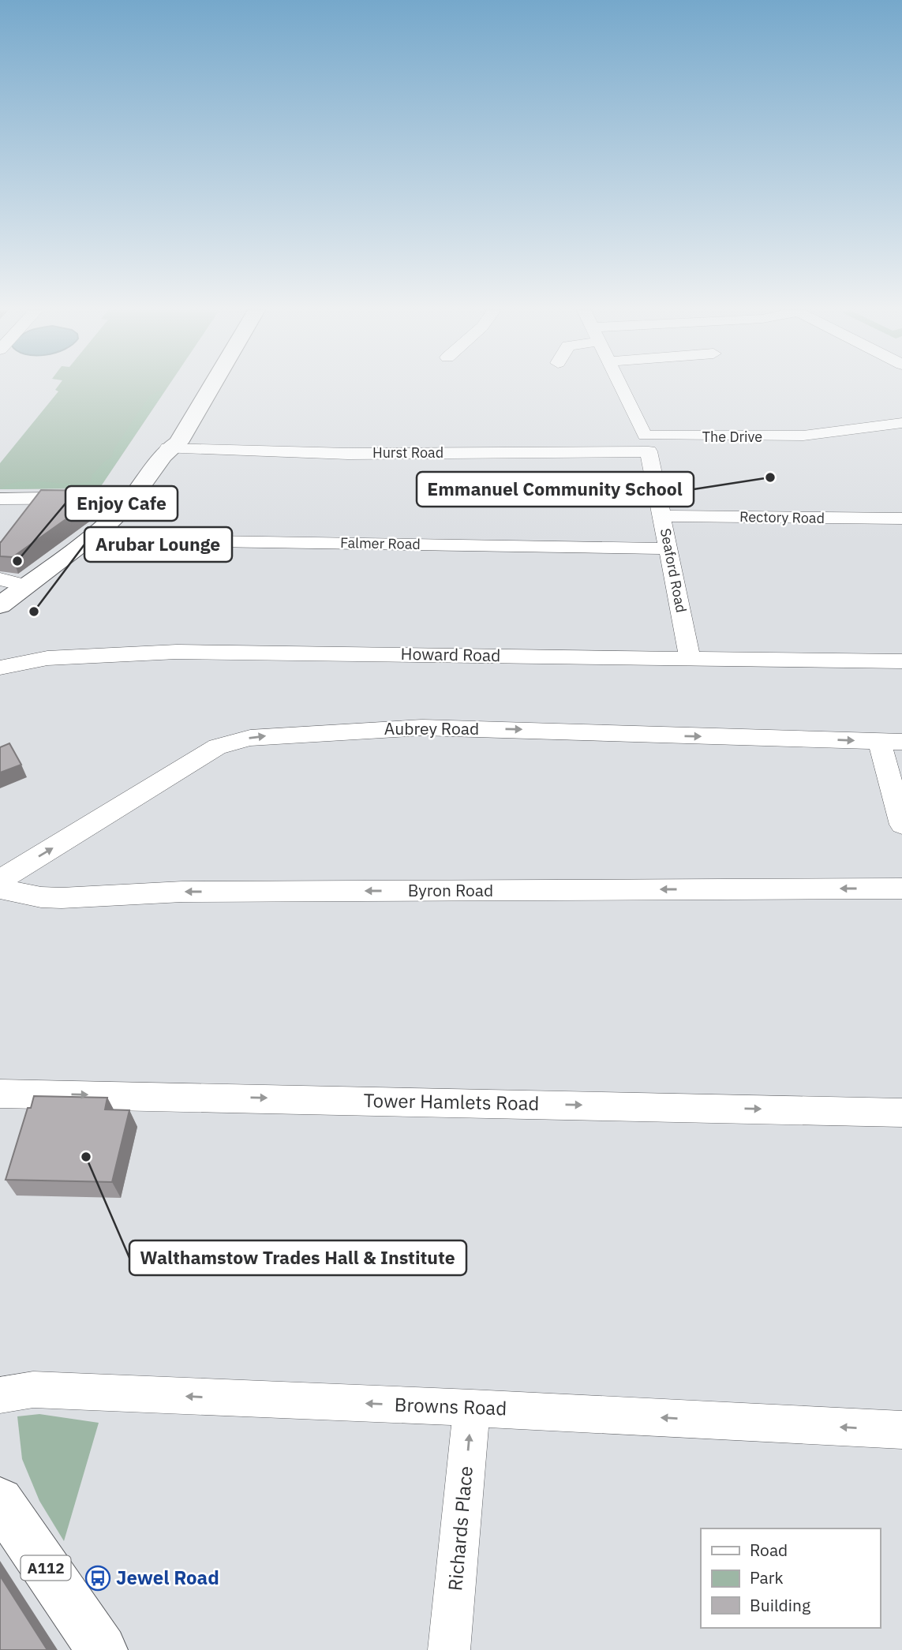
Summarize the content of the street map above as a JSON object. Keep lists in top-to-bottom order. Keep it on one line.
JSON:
{"streets":{"main road":["A112"],"street":["The Drive","Hurst Road","Rectory Road","Falmer Road","Seaford Road","Howard Road","Aubrey Road","Byron Road","Tower Hamlets Road","Browns Road","Richards Place"]},"crossings":[["Hurst Road","Seaford Road"],["Rectory Road","Seaford Road"],["Falmer Road","Seaford Road"],["Seaford Road","Howard Road"],["Browns Road","Richards Place"]],"one_way":["Aubrey Road","Byron Road","Tower Hamlets Road","Browns Road","Richards Place"],"places":{"other":["Emmanuel Community School","Enjoy Cafe","Arubar Lounge","Walthamstow Trades Hall & Institute"],"bus stop":["Jewel Road"]},"legend":["Road","Park","Building"]}
